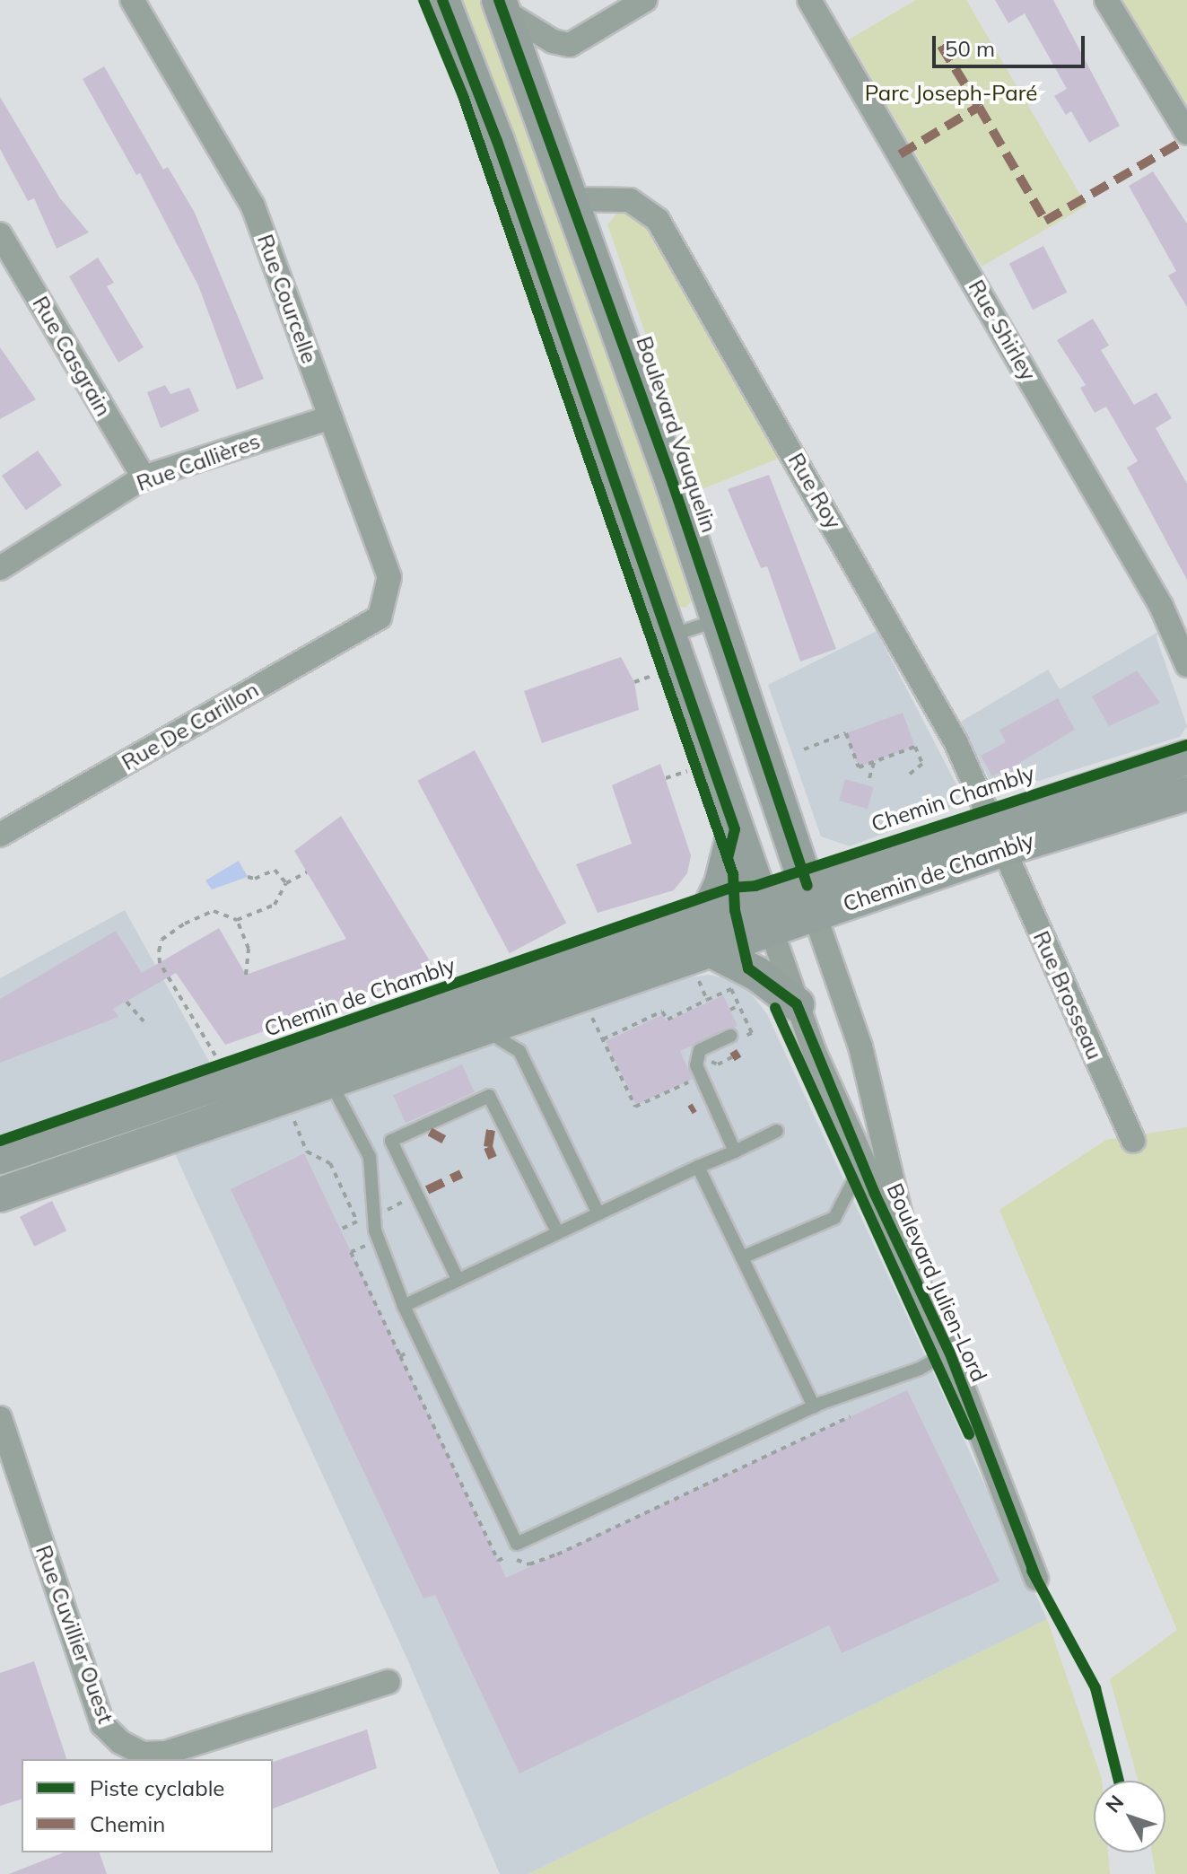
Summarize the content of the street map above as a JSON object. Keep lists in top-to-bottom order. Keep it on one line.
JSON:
{"streets":{"main road":["Boulevard Vauquelin","Chemin de Chambly"],"street":["Rue Courcelle","Rue Shirley","Rue Casgrain","Rue Callières","Rue Roy","Rue De Carillon","Rue Brosseau","Boulevard Julien-Lord","Rue Cuvillier Ouest"],"cycle path":["Chemin Chambly"]},"crossings":[["Rue Courcelle","Rue Callières"],["Rue Courcelle","Rue De Carillon"],["Rue Casgrain","Rue Callières"],["Boulevard Vauquelin","Rue Roy"],["Boulevard Vauquelin","Chemin de Chambly"],["Boulevard Vauquelin","Boulevard Julien-Lord"],["Rue Roy","Chemin de Chambly"],["Rue Roy","Rue Brosseau"],["Chemin de Chambly","Rue Brosseau"],["Chemin de Chambly","Boulevard Julien-Lord"]],"parks":["Parc Joseph-Paré"],"legend":["Piste cyclable","Chemin"],"scale_bar":"50 m","north":"top left"}
